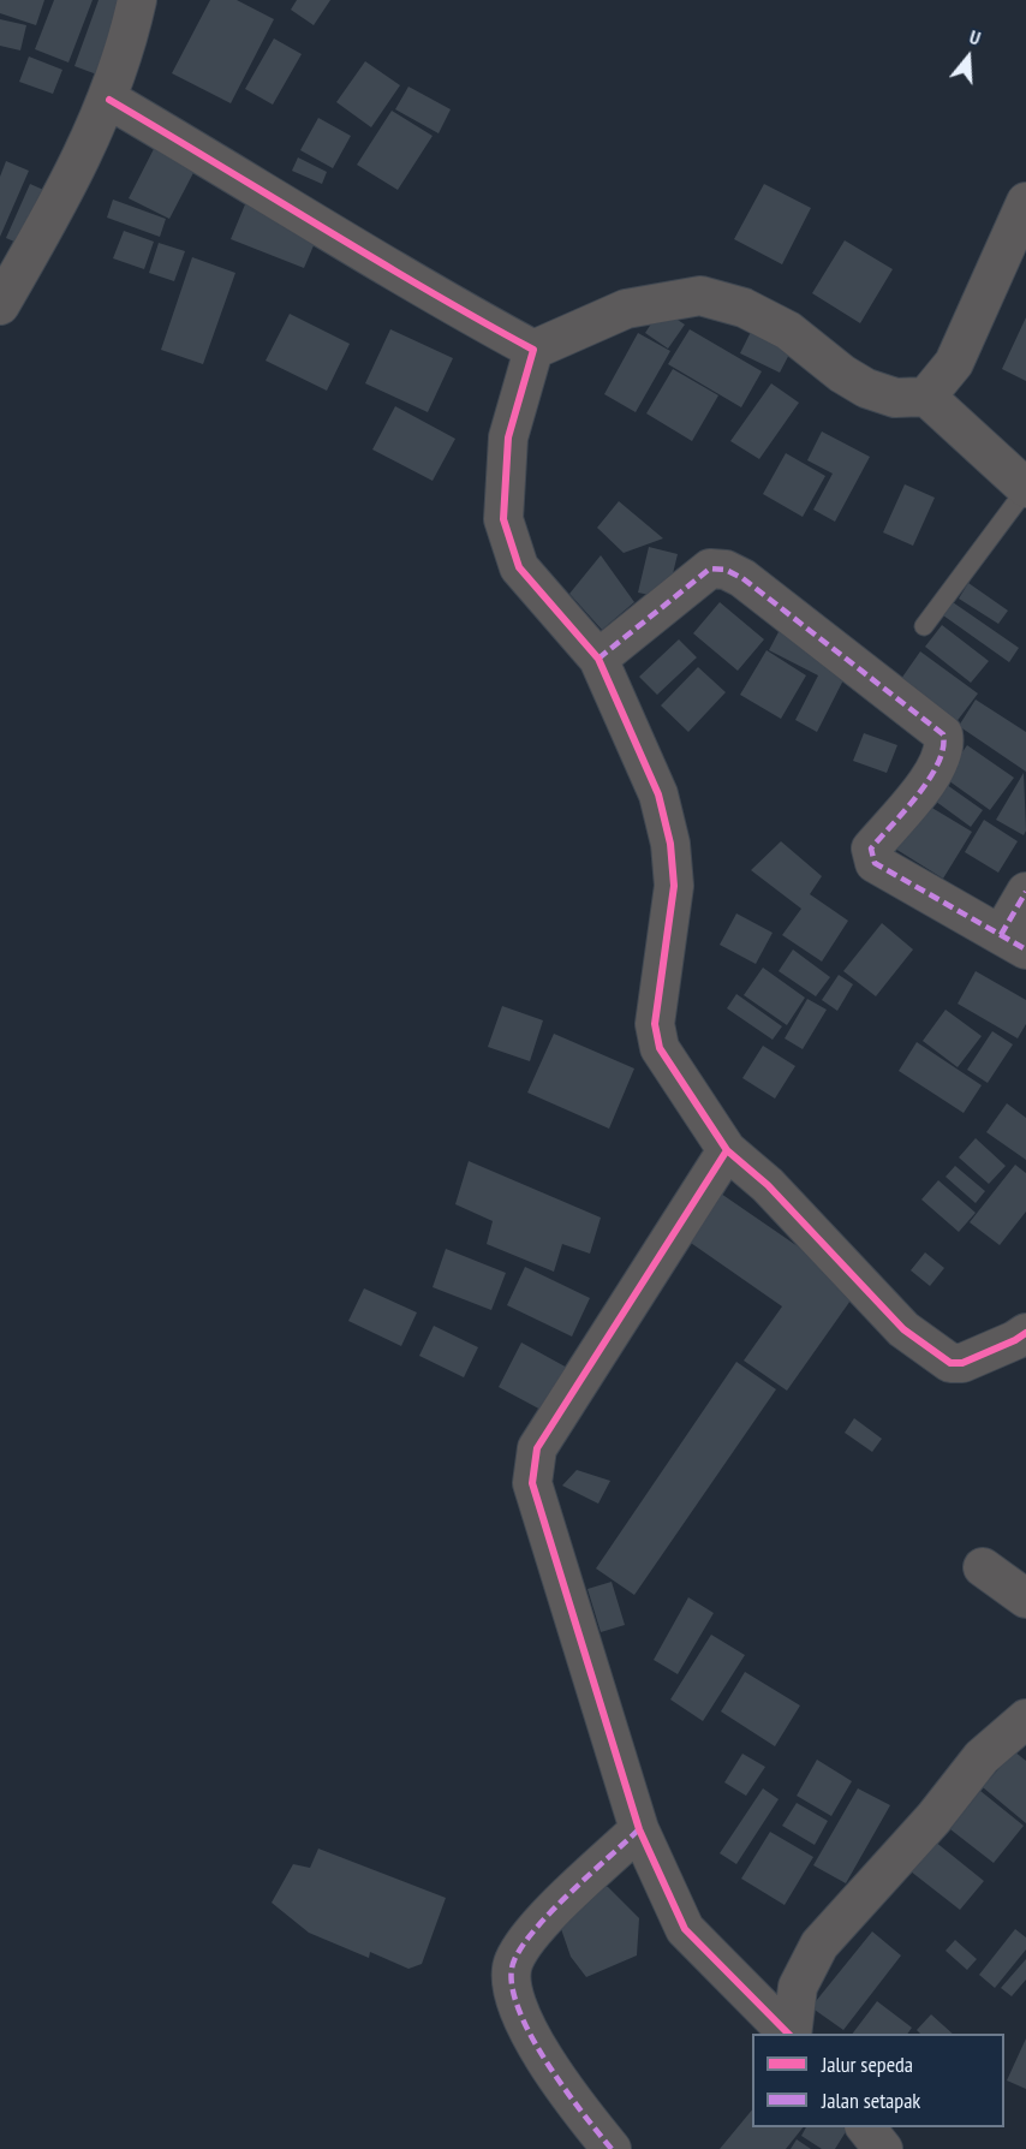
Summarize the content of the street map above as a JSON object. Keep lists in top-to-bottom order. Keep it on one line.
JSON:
{"legend":["Jalur sepeda","Jalan setapak"],"north":"top"}
